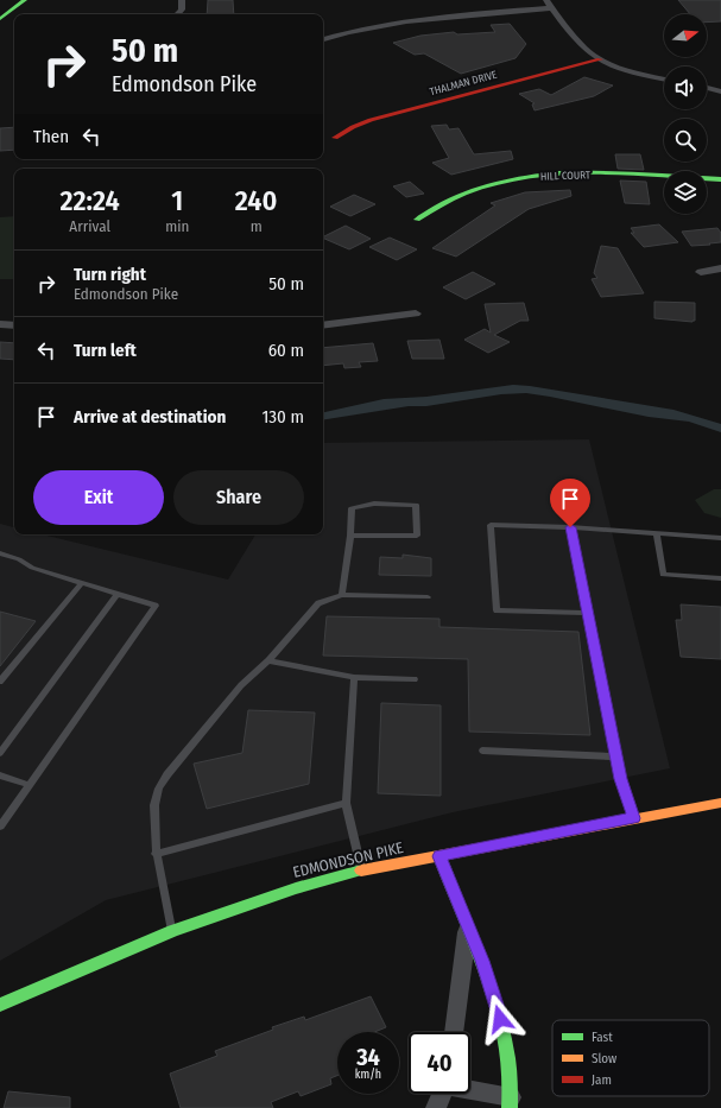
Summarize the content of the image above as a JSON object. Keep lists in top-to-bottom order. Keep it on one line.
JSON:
{"streets":{"street":["THALMAN DRIVE","HILL COURT","EDMONDSON PIKE"]},"legend":["Fast","Slow","Jam"],"north":"right","page":{"turn":["50 m","Edmondson Pike"],"then":"Then","eta":["22:24","Arrival","1","min","240","m"],"list":[{"name":"Turn right","note":"Edmondson Pike","value":"50 m"},{"name":"Turn left","value":"60 m"},{"name":"Arrive at destination","value":"130 m"}],"buttons":["Exit","Share"],"speed":"34 km/h","limit":"40"}}
